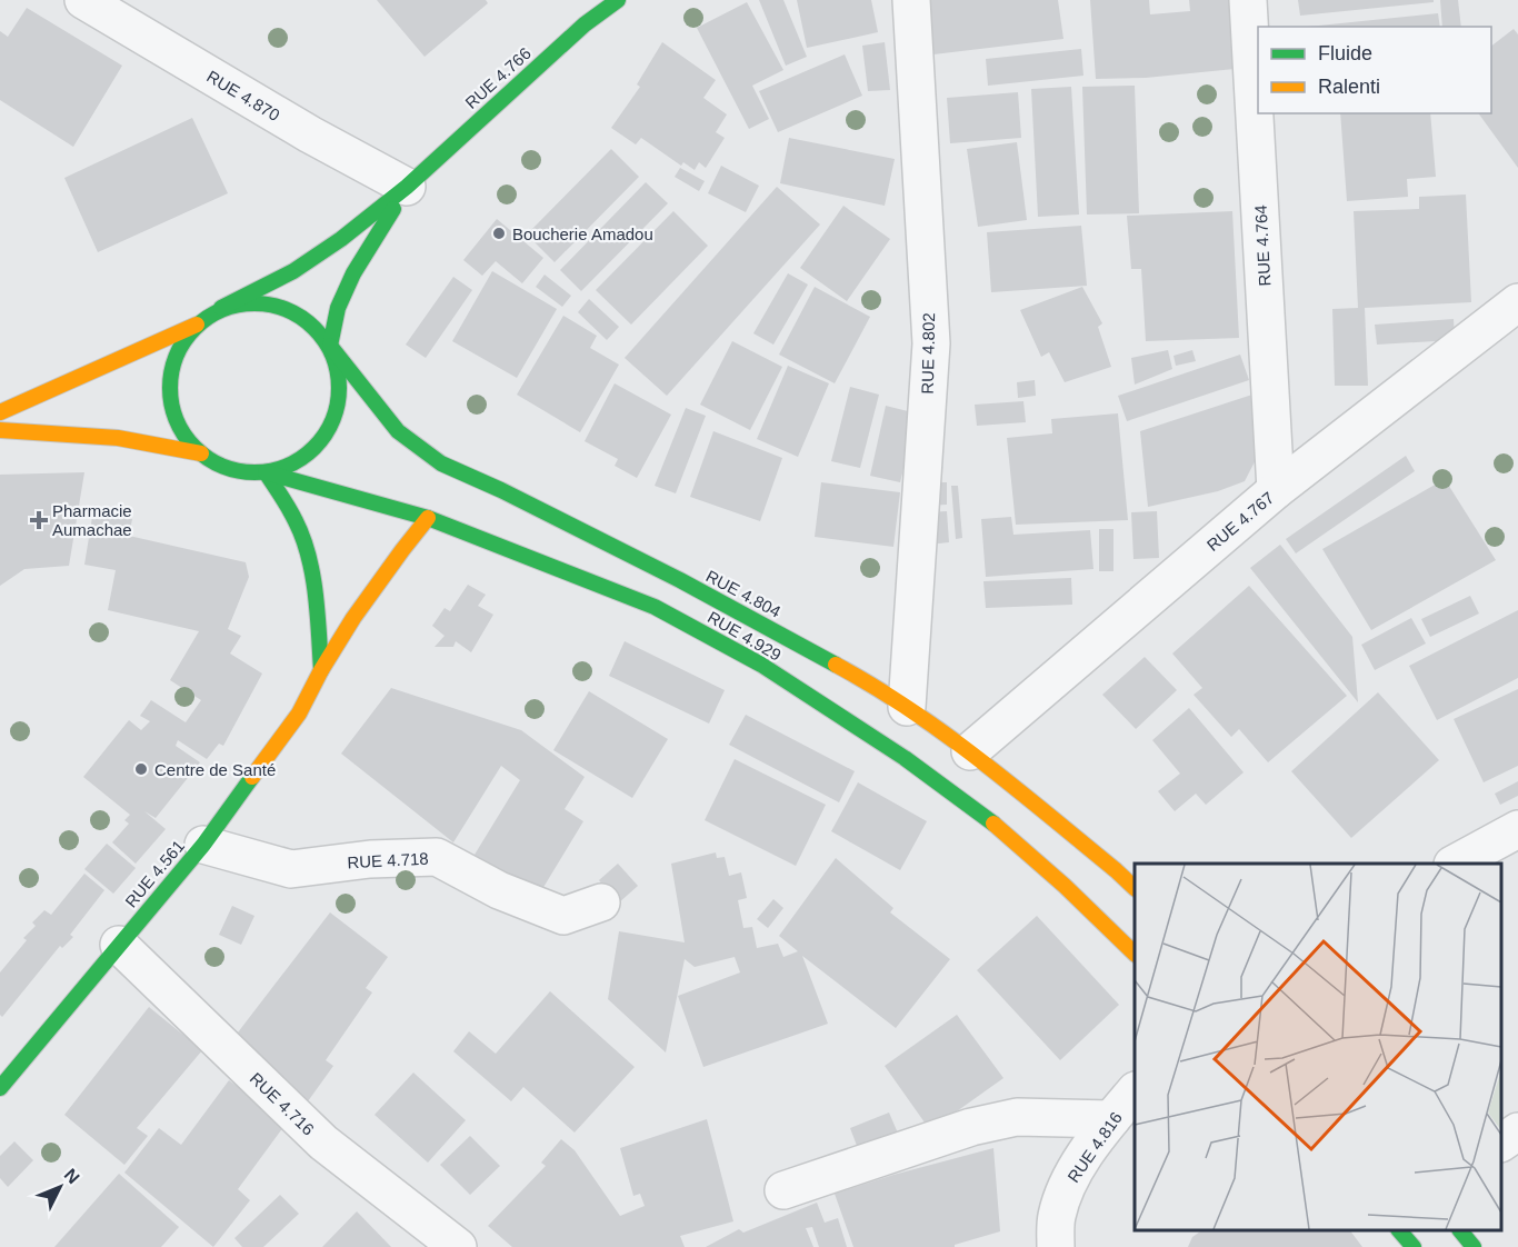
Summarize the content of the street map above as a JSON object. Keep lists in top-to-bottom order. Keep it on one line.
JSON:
{"streets":{"main road":["RUE 4.766","RUE 4.804","RUE 4.929","RUE 4.561"],"street":["RUE 4.870","RUE 4.764","RUE 4.802","RUE 4.767","RUE 4.718","RUE 4.716","RUE 4.816"]},"crossings":[["RUE 4.766","RUE 4.870"],["RUE 4.766","RUE 4.804"],["RUE 4.766","RUE 4.929"],["RUE 4.764","RUE 4.767"],["RUE 4.802","RUE 4.804"],["RUE 4.767","RUE 4.804"],["RUE 4.804","RUE 4.929"],["RUE 4.929","RUE 4.561"],["RUE 4.718","RUE 4.561"],["RUE 4.561","RUE 4.716"]],"places":{"other":["Boucherie Amadou","Centre de Santé"],"health":["Pharmacie Aumachae"]},"legend":["Fluide","Ralenti"],"north":"top right"}
